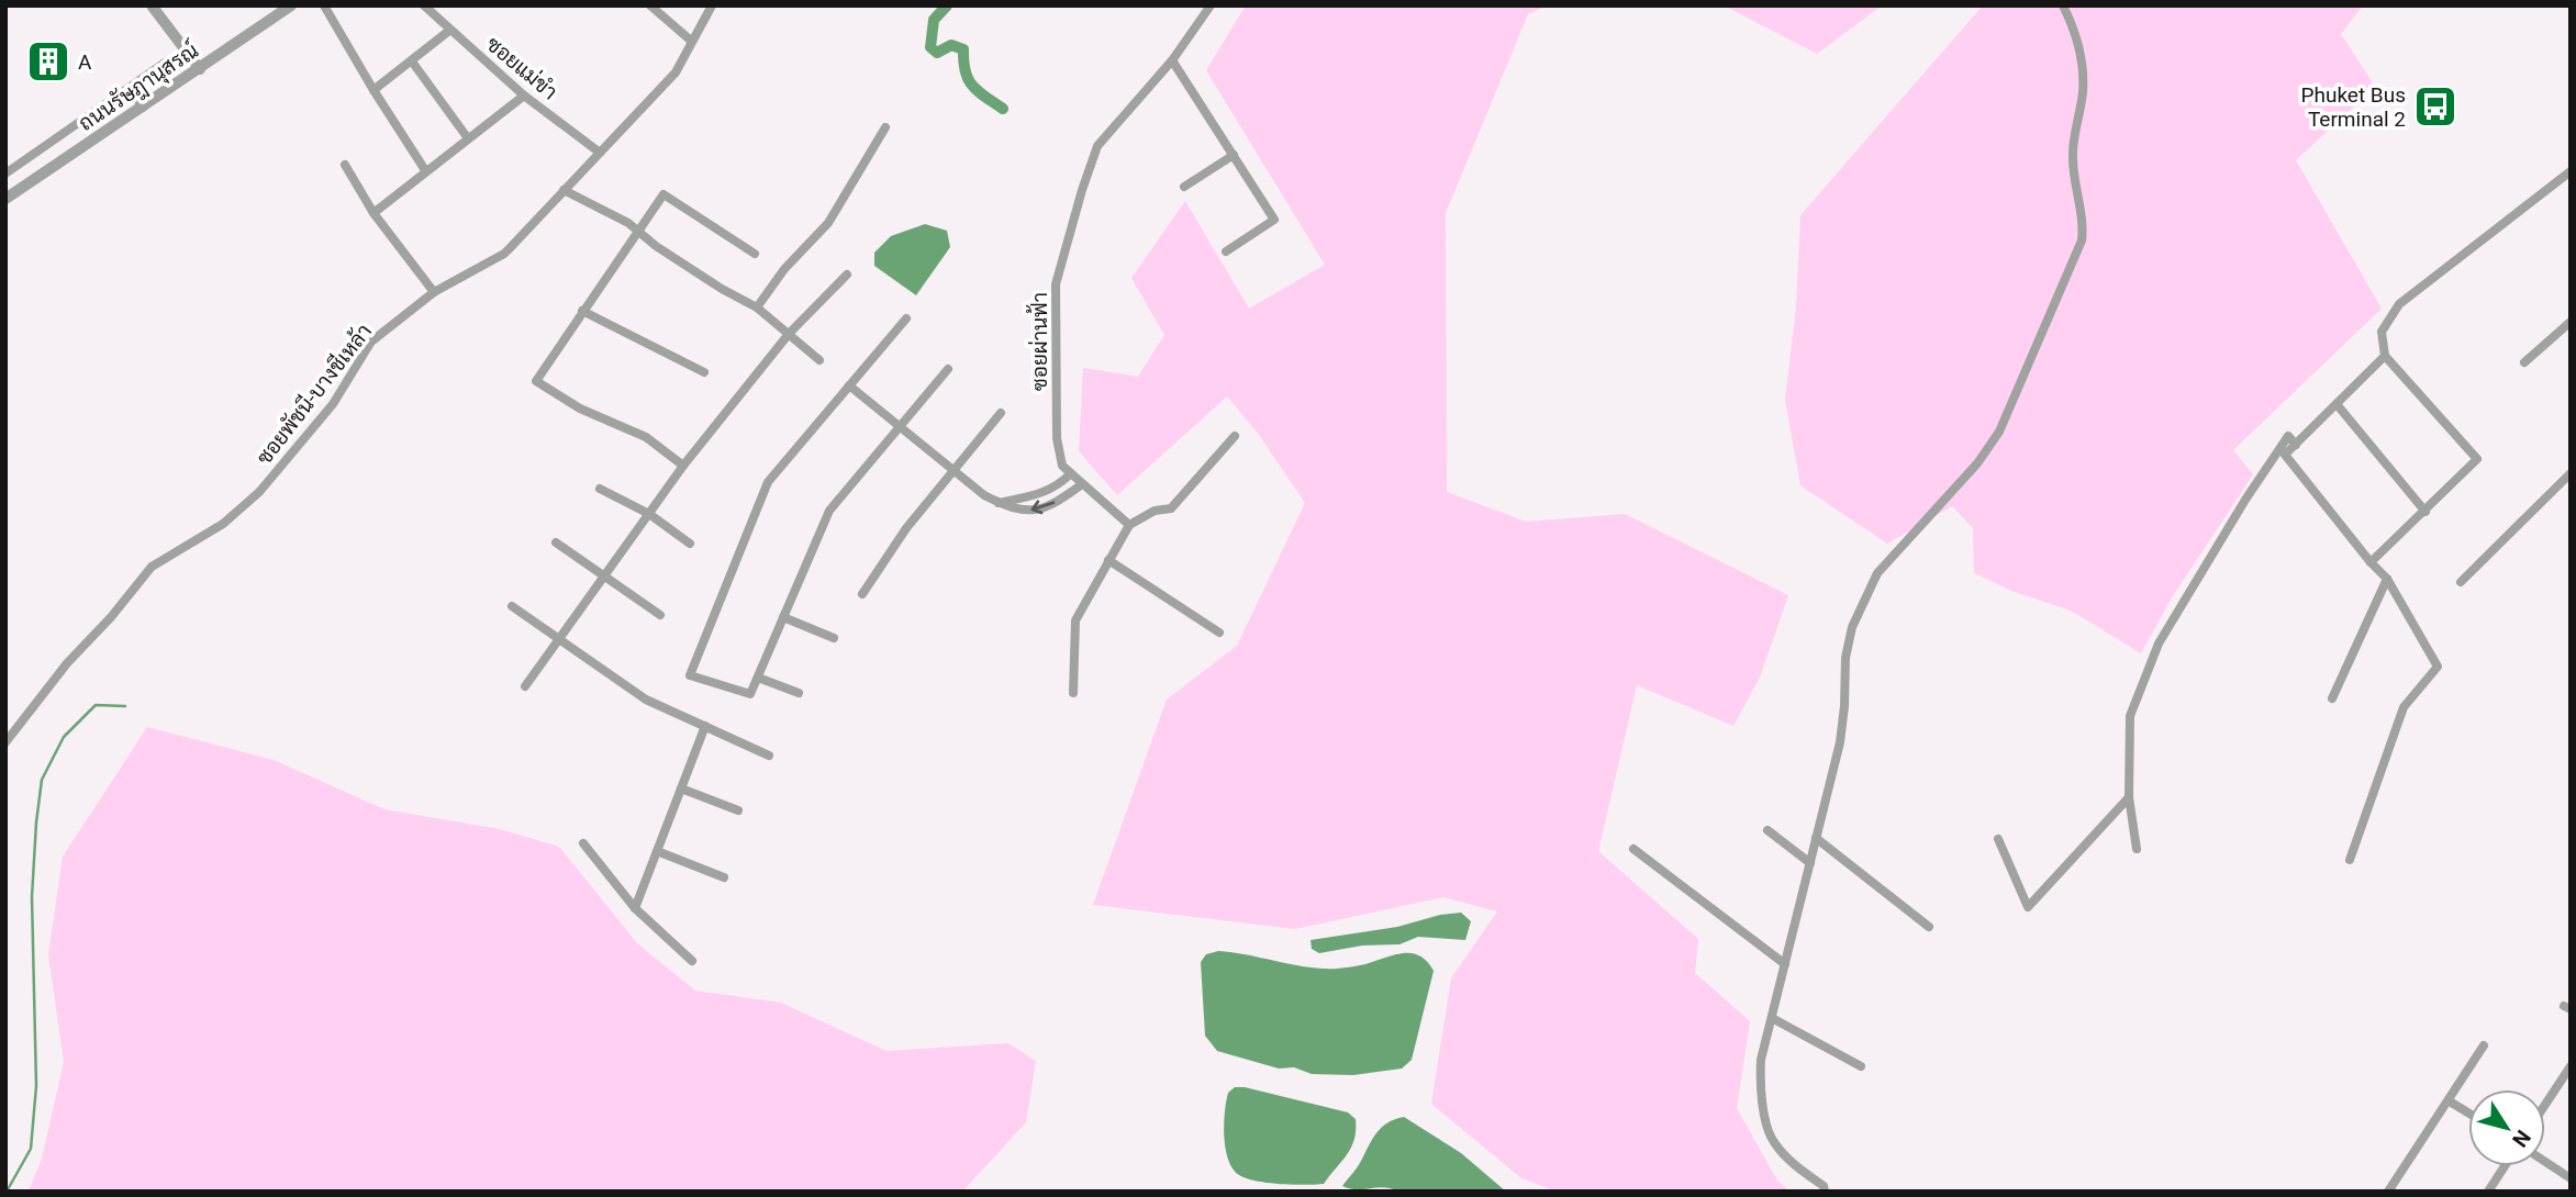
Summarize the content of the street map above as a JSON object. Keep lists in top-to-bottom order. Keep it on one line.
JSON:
{"streets":{"street":["ซอยแม่ขำ","ถนนรัษฎานุสรณ์","ซอยผ่านฟ้า","ซอยพัชนี-บางชีเหล้า"]},"crossings":[["ซอยแม่ขำ","ซอยพัชนี-บางชีเหล้า"]],"places":{"building":["A"],"bus stop":["Phuket Bus Terminal 2"]},"north":"bottom right"}
